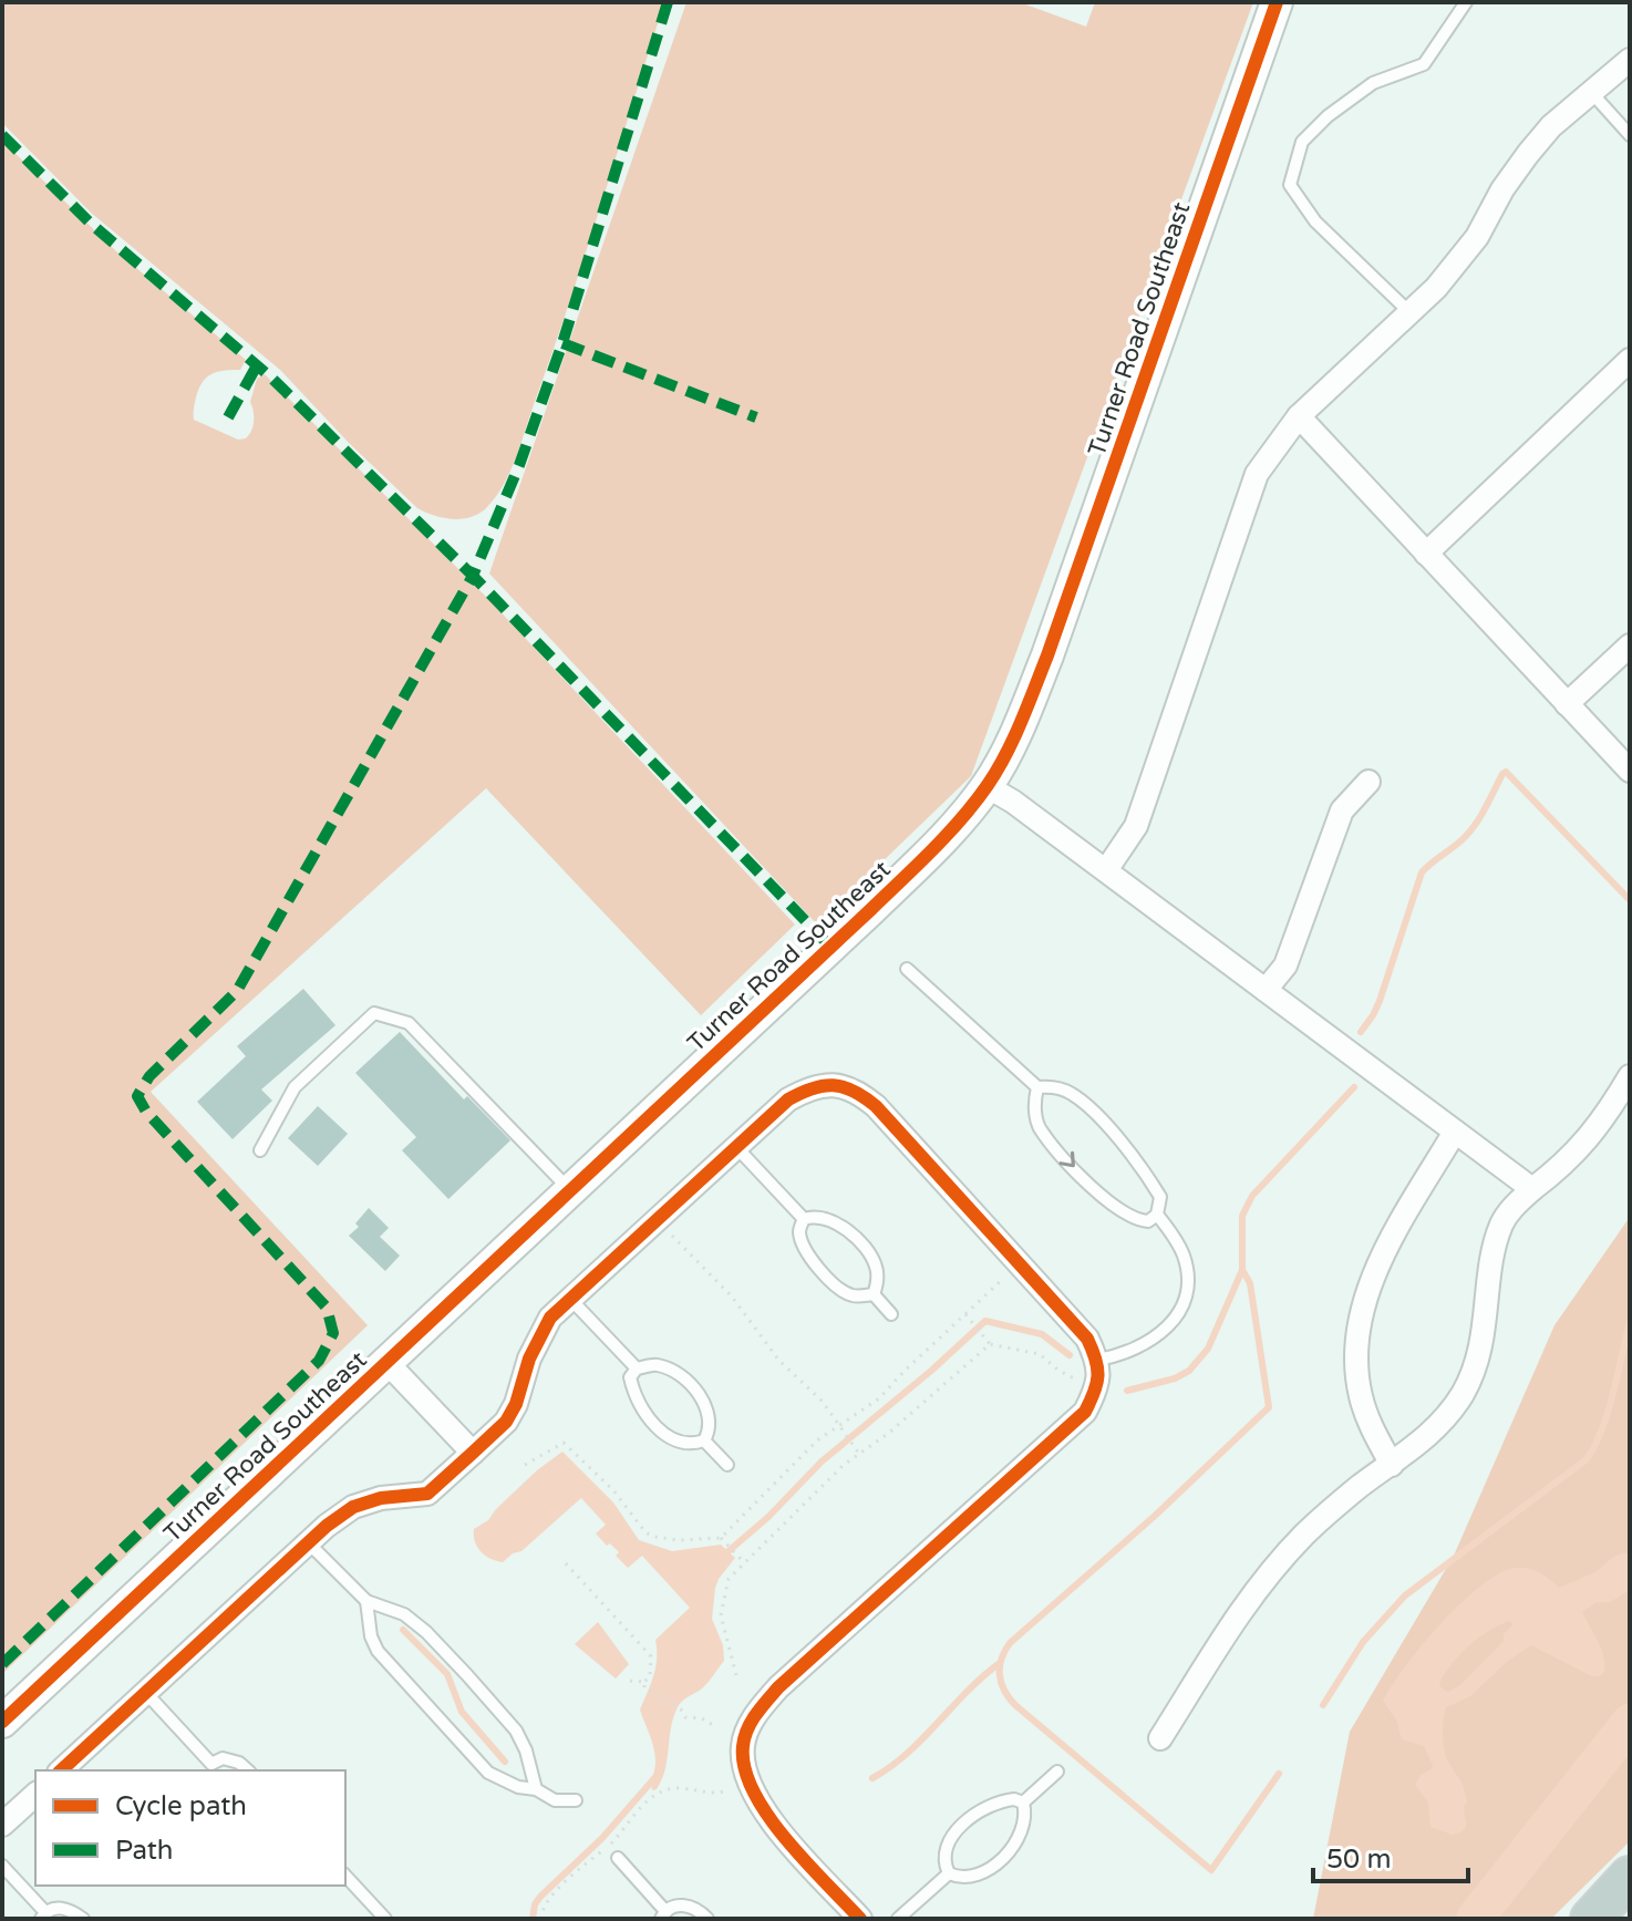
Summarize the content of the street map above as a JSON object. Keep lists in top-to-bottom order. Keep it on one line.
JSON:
{"streets":{"main road":["Turner Road Southeast"]},"legend":["Cycle path","Path"],"scale_bar":"50 m"}
